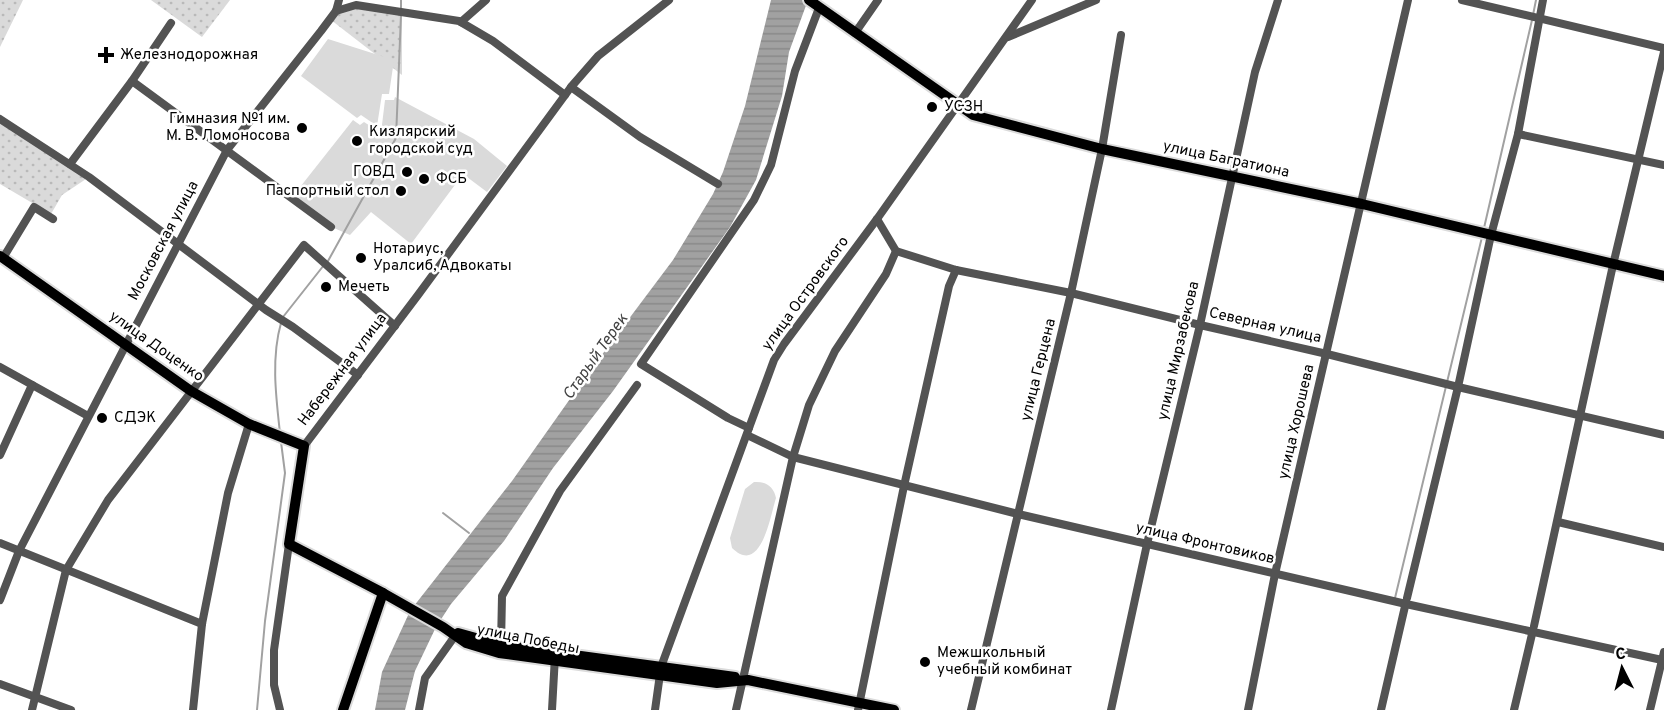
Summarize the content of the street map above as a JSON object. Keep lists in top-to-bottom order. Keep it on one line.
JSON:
{"streets":{"main road":["улица Багратиона","улица Доценко","Набережная улица","улица Победы"],"street":["Московская улица","улица Островского","Северная улица","улица Мирзабекова","улица Герцена","улица Хорошева","улица Фронтовиков"]},"crossings":[["улица Багратиона","улица Островского"],["улица Багратиона","улица Мирзабекова"],["улица Багратиона","улица Герцена"],["улица Багратиона","улица Хорошева"],["улица Багратиона","улица Фронтовиков"],["Московская улица","улица Доценко"],["улица Островского","улица Фронтовиков"],["улица Островского","улица Победы"],["Северная улица","улица Мирзабекова"],["Северная улица","улица Герцена"],["Северная улица","улица Хорошева"],["улица Доценко","Набережная улица"],["улица Мирзабекова","улица Фронтовиков"],["Набережная улица","улица Победы"],["улица Герцена","улица Фронтовиков"],["улица Хорошева","улица Фронтовиков"]],"water":["Старый Терек"],"places":{"health":["Железнодорожная"],"other":["УСЗН","Гимназия №1 им. М. В. Ломоносова","Кизлярский городской суд","ГОВД","ФСБ","Паспортный стол","Нотариус, Уралсиб, Адвокаты","Мечеть","СДЭК","Межшкольный учебный комбинат"]},"north":"top"}
